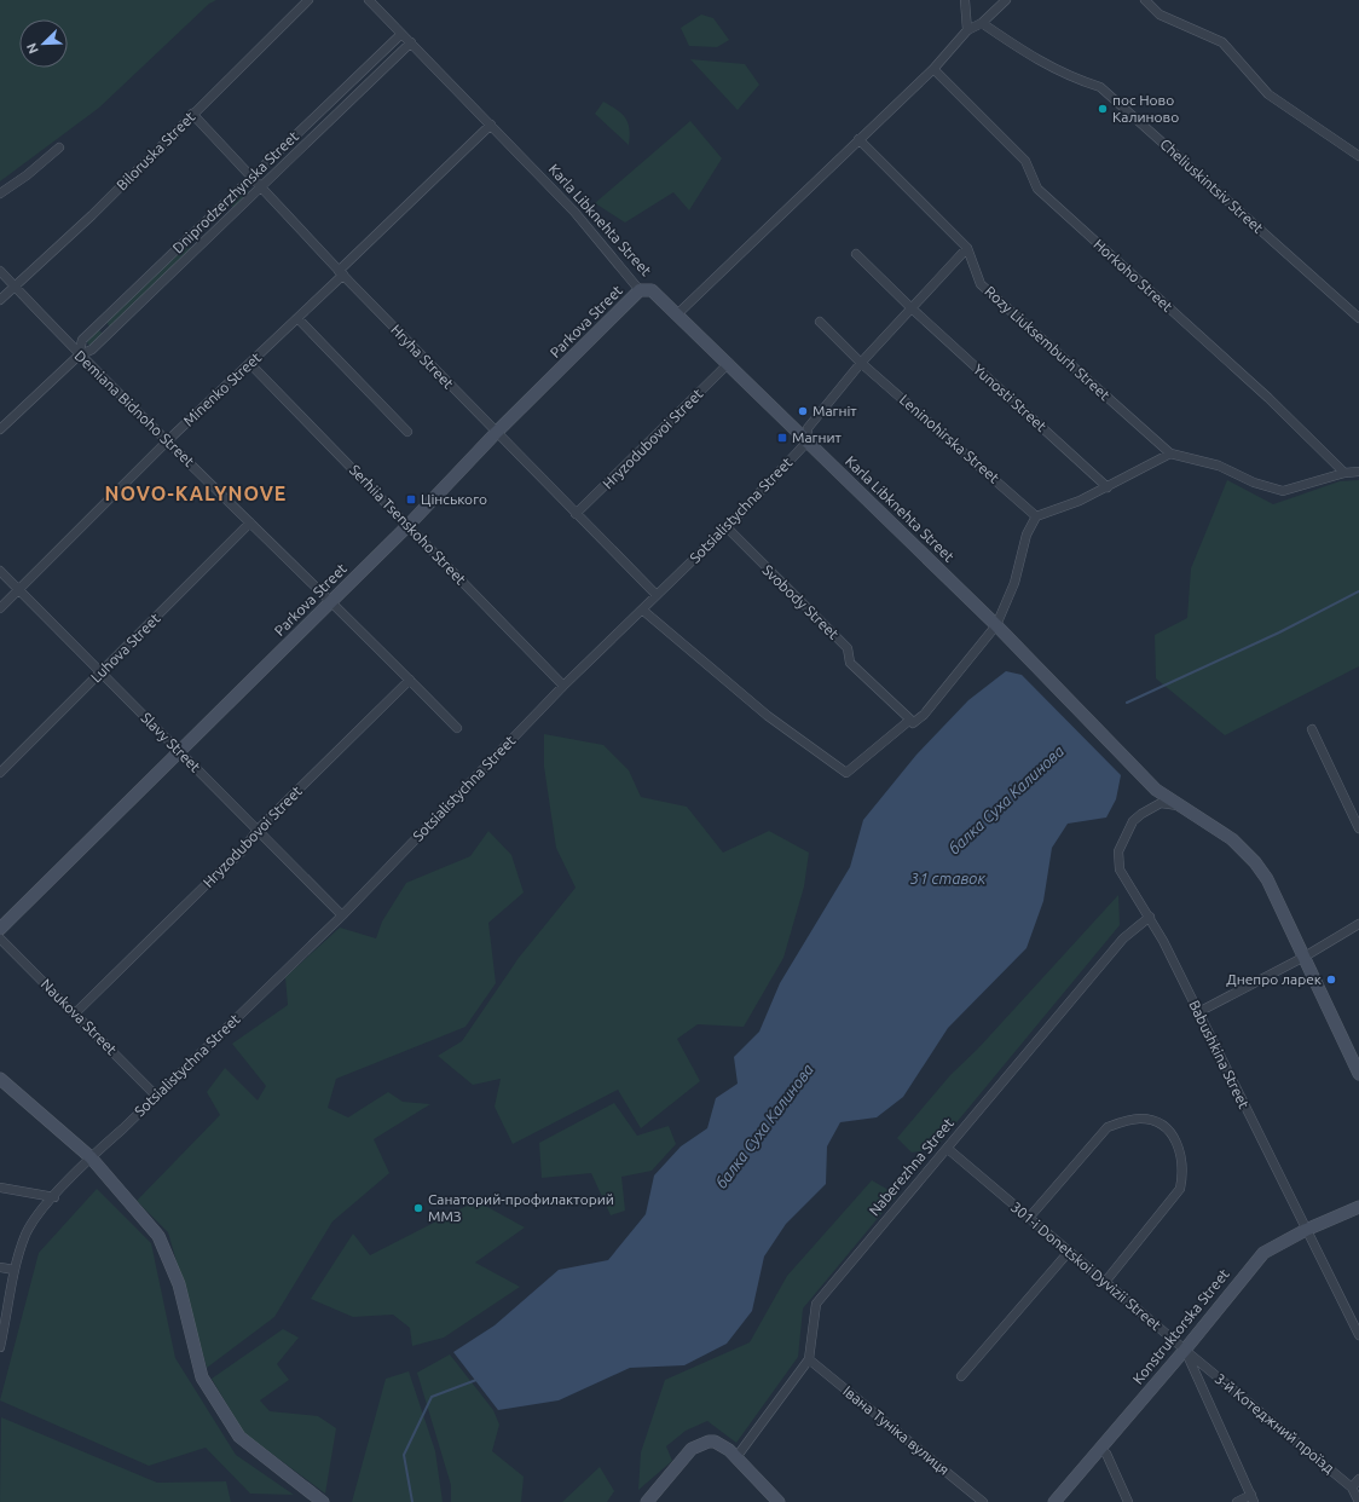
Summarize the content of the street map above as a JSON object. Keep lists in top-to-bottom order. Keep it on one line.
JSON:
{"streets":{"street":["Biloruska Street","Cheliuskintsiv Street","Dniprodzerzhynska Street","Karla Libknehta Street","Horkoho Street","Parkova Street","Rozy Liuksemburh Street","Hryha Street","Minenko Street","Yunosti Street","Demiana Bidnoho Street","Hryzodubovoi Street","Leninohirska Street","Sotsialistychna Street","Serhiia Tsenskoho Street","Svobody Street","Luhova Street","Slavy Street","Naukova Street","Babushkina Street","Naberezhna Street","301-i Donetskoi Dyvizii Street","Konstruktorska Street","3-й Котеджний проїзд","Івана Туніка вулиця"]},"crossings":[["Biloruska Street","Hryha Street"],["Biloruska Street","Demiana Bidnoho Street"],["Dniprodzerzhynska Street","Karla Libknehta Street"],["Dniprodzerzhynska Street","Hryha Street"],["Dniprodzerzhynska Street","Demiana Bidnoho Street"],["Karla Libknehta Street","Parkova Street"],["Karla Libknehta Street","Minenko Street"],["Karla Libknehta Street","Hryzodubovoi Street"],["Karla Libknehta Street","Sotsialistychna Street"],["Karla Libknehta Street","Babushkina Street"],["Parkova Street","Hryha Street"],["Parkova Street","Demiana Bidnoho Street"],["Parkova Street","Serhiia Tsenskoho Street"],["Parkova Street","Slavy Street"],["Rozy Liuksemburh Street","Sotsialistychna Street"],["Hryha Street","Minenko Street"],["Hryha Street","Hryzodubovoi Street"],["Hryha Street","Sotsialistychna Street"],["Minenko Street","Demiana Bidnoho Street"],["Minenko Street","Serhiia Tsenskoho Street"],["Minenko Street","Slavy Street"],["Yunosti Street","Sotsialistychna Street"],["Demiana Bidnoho Street","Hryzodubovoi Street"],["Demiana Bidnoho Street","Luhova Street"],["Hryzodubovoi Street","Slavy Street"],["Hryzodubovoi Street","Naukova Street"],["Leninohirska Street","Sotsialistychna Street"],["Sotsialistychna Street","Serhiia Tsenskoho Street"],["Sotsialistychna Street","Svobody Street"],["Sotsialistychna Street","Slavy Street"],["Sotsialistychna Street","Naukova Street"],["Luhova Street","Slavy Street"],["Babushkina Street","Naberezhna Street"],["Babushkina Street","Konstruktorska Street"],["Naberezhna Street","301-i Donetskoi Dyvizii Street"],["Naberezhna Street","Івана Туніка вулиця"],["301-i Donetskoi Dyvizii Street","Konstruktorska Street"],["301-i Donetskoi Dyvizii Street","3-й Котеджний проїзд"],["Konstruktorska Street","3-й Котеджний проїзд"]],"districts":["NOVO-KALYNOVE"],"water":["балка Суха Калинова","31 ставок"],"places":{"other":["пос Ново Калиново","Магніт","Днепро ларек","Санаторий-профилакторий ММЗ"],"transit":["Магнит","Цінського"]},"north":"bottom left"}
